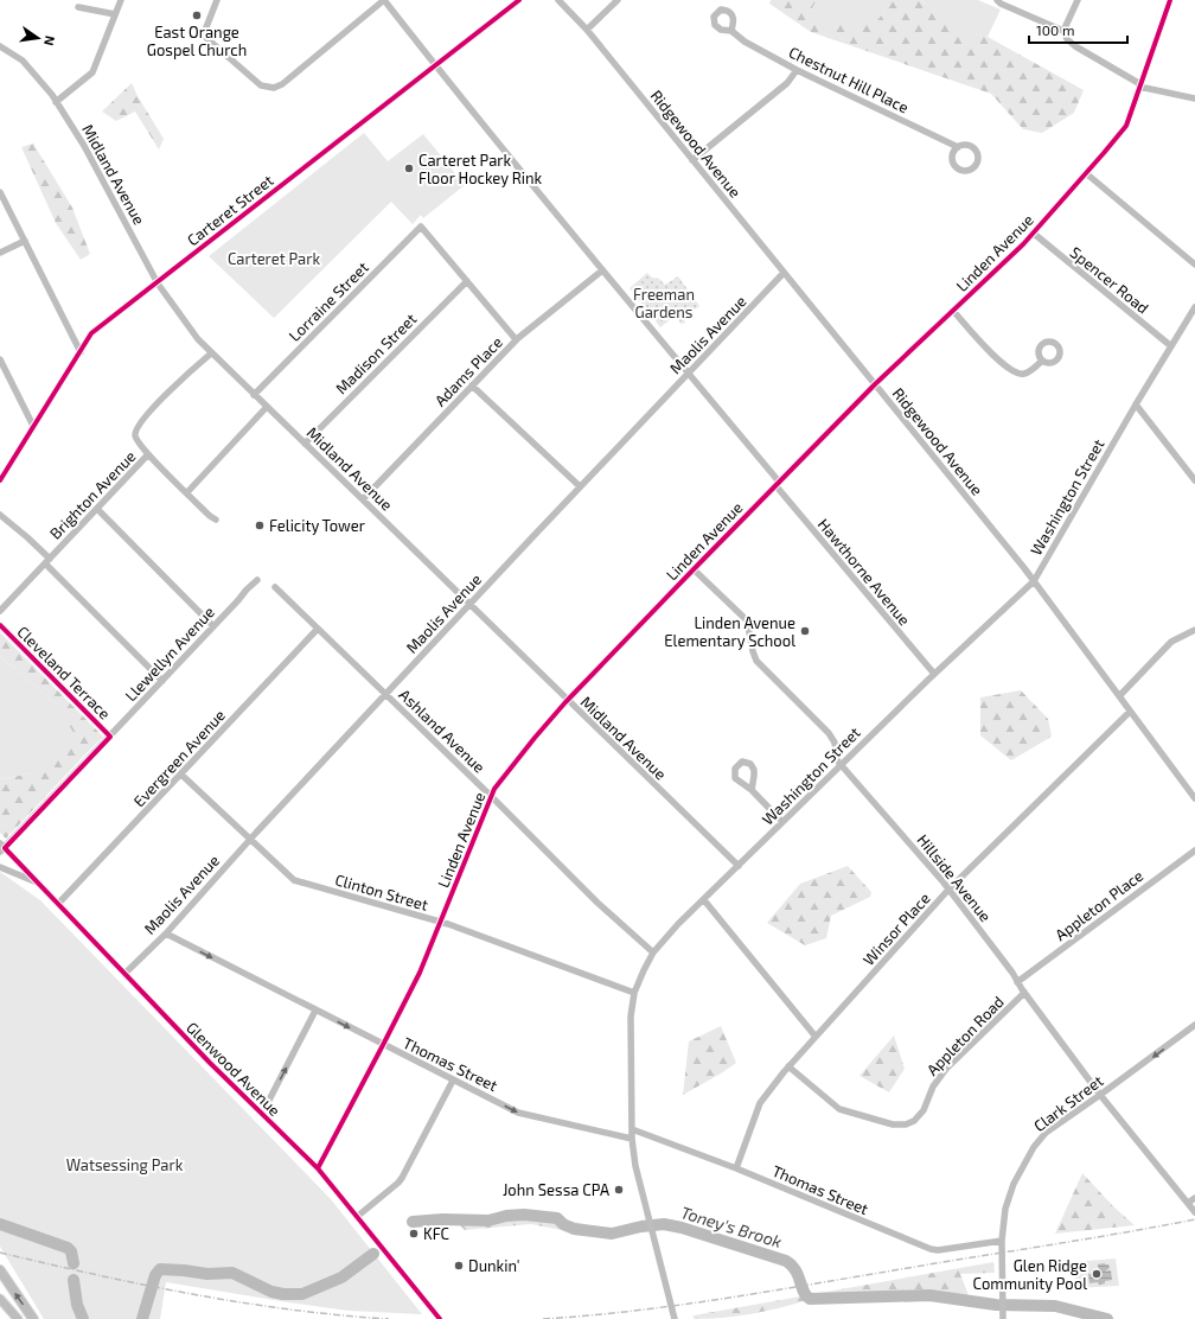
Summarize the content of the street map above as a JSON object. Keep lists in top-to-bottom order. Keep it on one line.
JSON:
{"streets":{"street":["Chestnut Hill Place","Ridgewood Avenue","Midland Avenue","Carteret Street","Linden Avenue","Spencer Road","Lorraine Street","Maolis Avenue","Madison Street","Adams Place","Brighton Avenue","Washington Street","Hawthorne Avenue","Llewellyn Avenue","Cleveland Terrace","Ashland Avenue","Evergreen Avenue","Hillside Avenue","Clinton Street","Appleton Place","Winsor Place","Appleton Road","Thomas Street","Glenwood Avenue","Clark Street"]},"crossings":[["Ridgewood Avenue","Linden Avenue"],["Ridgewood Avenue","Maolis Avenue"],["Ridgewood Avenue","Washington Street"],["Ridgewood Avenue","Winsor Place"],["Midland Avenue","Carteret Street"],["Midland Avenue","Linden Avenue"],["Midland Avenue","Lorraine Street"],["Midland Avenue","Maolis Avenue"],["Midland Avenue","Madison Street"],["Midland Avenue","Adams Place"],["Midland Avenue","Brighton Avenue"],["Midland Avenue","Washington Street"],["Carteret Street","Hawthorne Avenue"],["Linden Avenue","Spencer Road"],["Linden Avenue","Hawthorne Avenue"],["Linden Avenue","Ashland Avenue"],["Linden Avenue","Hillside Avenue"],["Linden Avenue","Clinton Street"],["Linden Avenue","Thomas Street"],["Linden Avenue","Glenwood Avenue"],["Spencer Road","Washington Street"],["Lorraine Street","Madison Street"],["Maolis Avenue","Hawthorne Avenue"],["Maolis Avenue","Ashland Avenue"],["Maolis Avenue","Clinton Street"],["Maolis Avenue","Thomas Street"],["Maolis Avenue","Glenwood Avenue"],["Adams Place","Hawthorne Avenue"],["Washington Street","Hawthorne Avenue"],["Washington Street","Ashland Avenue"],["Washington Street","Hillside Avenue"],["Washington Street","Clinton Street"],["Washington Street","Thomas Street"],["Llewellyn Avenue","Cleveland Terrace"],["Llewellyn Avenue","Glenwood Avenue"],["Ashland Avenue","Evergreen Avenue"],["Evergreen Avenue","Clinton Street"],["Evergreen Avenue","Glenwood Avenue"],["Hillside Avenue","Appleton Place"],["Hillside Avenue","Winsor Place"],["Hillside Avenue","Appleton Road"],["Hillside Avenue","Clark Street"],["Winsor Place","Appleton Road"],["Winsor Place","Thomas Street"],["Thomas Street","Clark Street"]],"one_way":["Thomas Street"],"water":["Toney's Brook"],"parks":["Carteret Park","Freeman Gardens","Watsessing Park"],"places":["East Orange Gospel Church","Carteret Park Floor Hockey Rink","Felicity Tower","Linden Avenue Elementary School","John Sessa CPA","KFC","Dunkin'","Glen Ridge Community Pool"],"scale_bar":"100 m","north":"right"}
